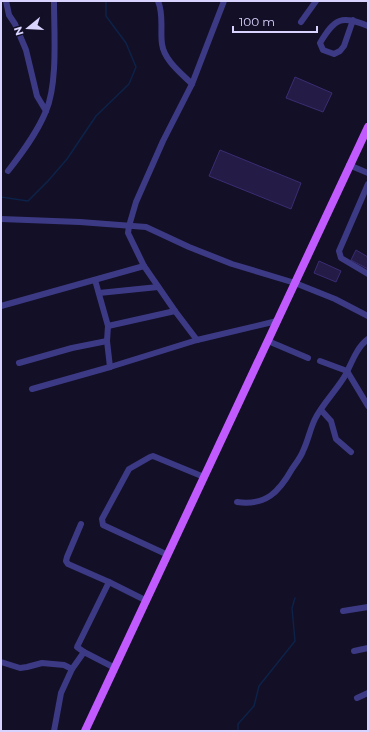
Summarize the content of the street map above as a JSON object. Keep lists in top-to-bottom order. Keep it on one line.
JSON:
{"scale_bar":"100 m","north":"left"}
